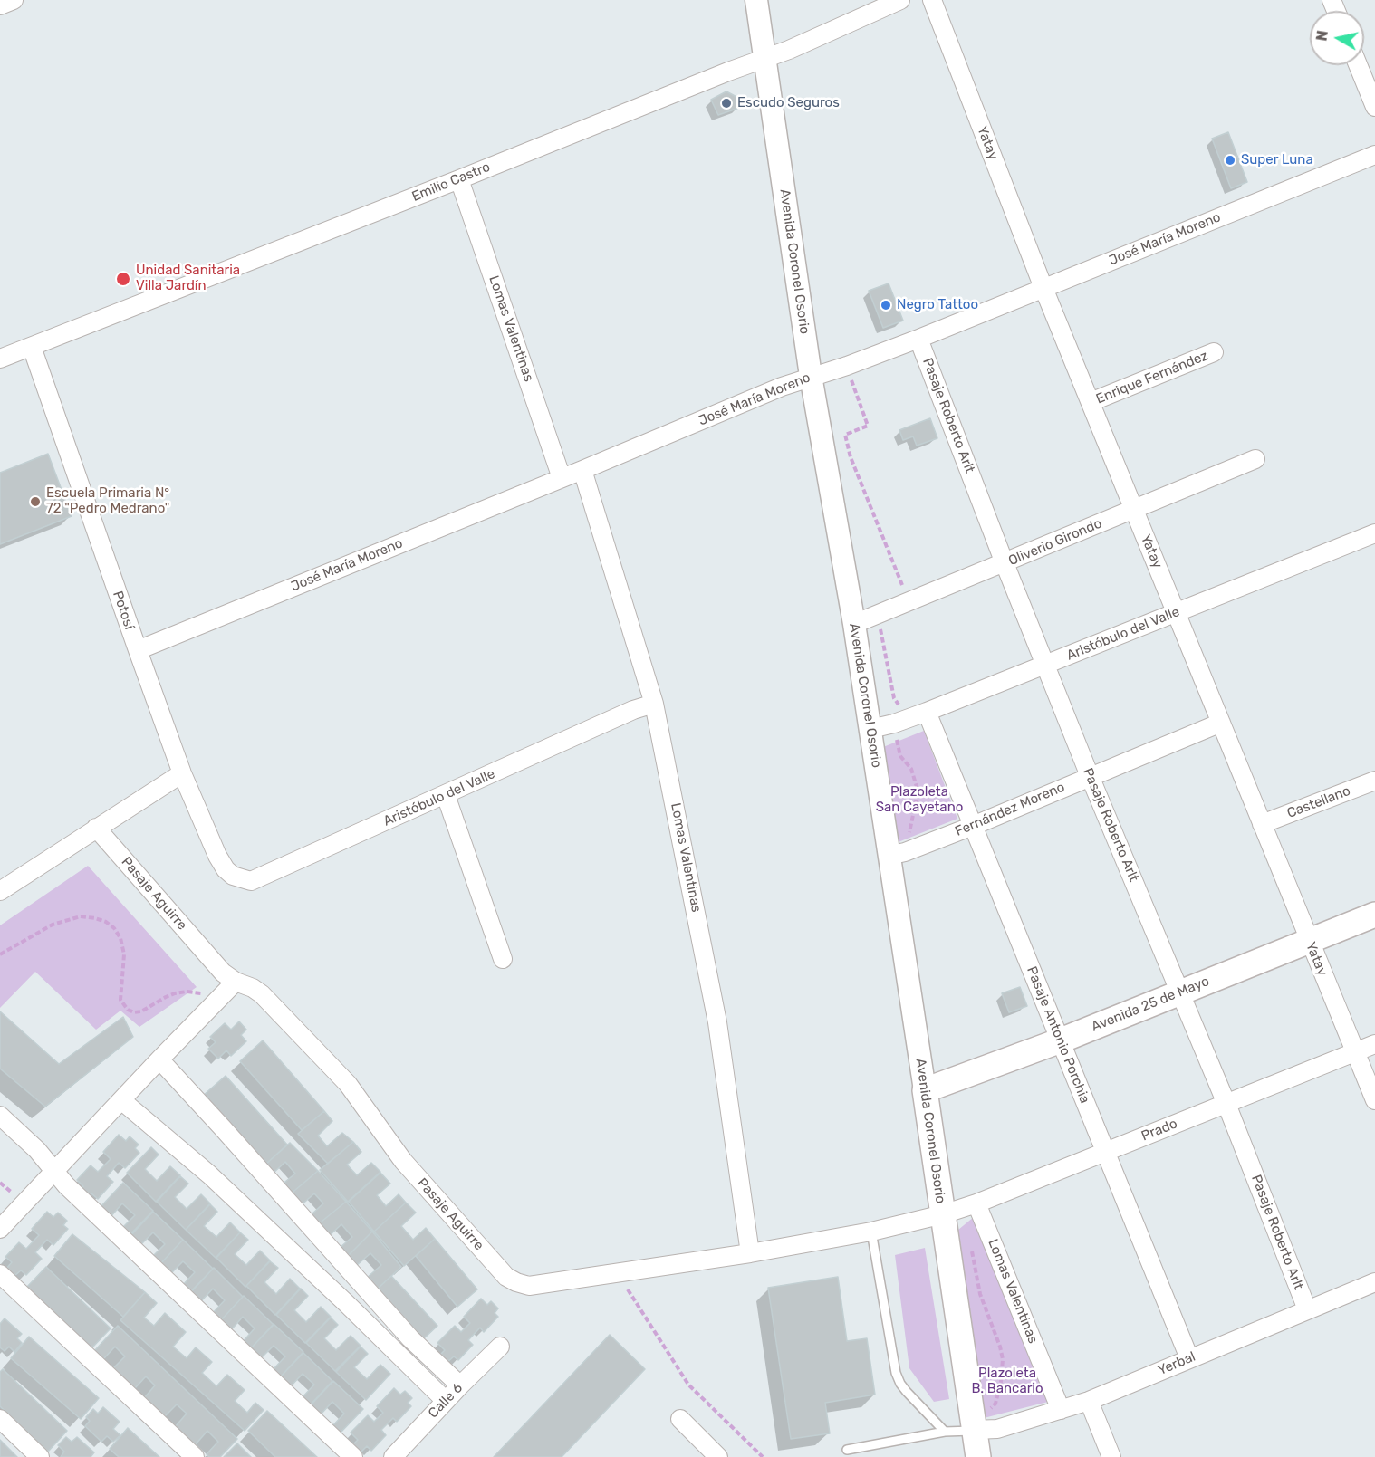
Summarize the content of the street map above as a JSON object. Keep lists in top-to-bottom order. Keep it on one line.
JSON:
{"streets":{"main road":["Avenida Coronel Osorio","Avenida 25 de Mayo"],"street":["Yatay","Emilio Castro","José María Moreno","Lomas Valentinas","Enrique Fernández","Pasaje Roberto Arlt","Oliverio Girondo","Potosí","Aristóbulo del Valle","Castellano","Fernández Moreno","Pasaje Aguirre","Pasaje Antonio Porchia","Prado","Yerbal","Calle 6"]},"crossings":[["Yatay","José María Moreno"],["Yatay","Enrique Fernández"],["Yatay","Oliverio Girondo"],["Yatay","Aristóbulo del Valle"],["Yatay","Castellano"],["Yatay","Fernández Moreno"],["Yatay","Avenida 25 de Mayo"],["Yatay","Prado"],["Emilio Castro","Avenida Coronel Osorio"],["Emilio Castro","Lomas Valentinas"],["Emilio Castro","Potosí"],["José María Moreno","Avenida Coronel Osorio"],["José María Moreno","Lomas Valentinas"],["José María Moreno","Pasaje Roberto Arlt"],["José María Moreno","Potosí"],["Avenida Coronel Osorio","Oliverio Girondo"],["Avenida Coronel Osorio","Aristóbulo del Valle"],["Avenida Coronel Osorio","Fernández Moreno"],["Avenida Coronel Osorio","Pasaje Aguirre"],["Avenida Coronel Osorio","Avenida 25 de Mayo"],["Avenida Coronel Osorio","Prado"],["Avenida Coronel Osorio","Yerbal"],["Lomas Valentinas","Aristóbulo del Valle"],["Lomas Valentinas","Pasaje Aguirre"],["Lomas Valentinas","Prado"],["Lomas Valentinas","Yerbal"],["Pasaje Roberto Arlt","Oliverio Girondo"],["Pasaje Roberto Arlt","Aristóbulo del Valle"],["Pasaje Roberto Arlt","Fernández Moreno"],["Pasaje Roberto Arlt","Avenida 25 de Mayo"],["Pasaje Roberto Arlt","Prado"],["Pasaje Roberto Arlt","Yerbal"],["Potosí","Aristóbulo del Valle"],["Aristóbulo del Valle","Pasaje Antonio Porchia"],["Fernández Moreno","Pasaje Antonio Porchia"],["Pasaje Aguirre","Prado"],["Avenida 25 de Mayo","Pasaje Antonio Porchia"],["Pasaje Antonio Porchia","Prado"],["Pasaje Antonio Porchia","Yerbal"]],"parks":["Plazoleta San Cayetano","Plazoleta B. Bancario"],"places":["Escudo Seguros","Super Luna","Unidad Sanitaria Villa Jardín","Negro Tattoo","Escuela Primaria N° 72 \"Pedro Medrano\""],"north":"left"}
